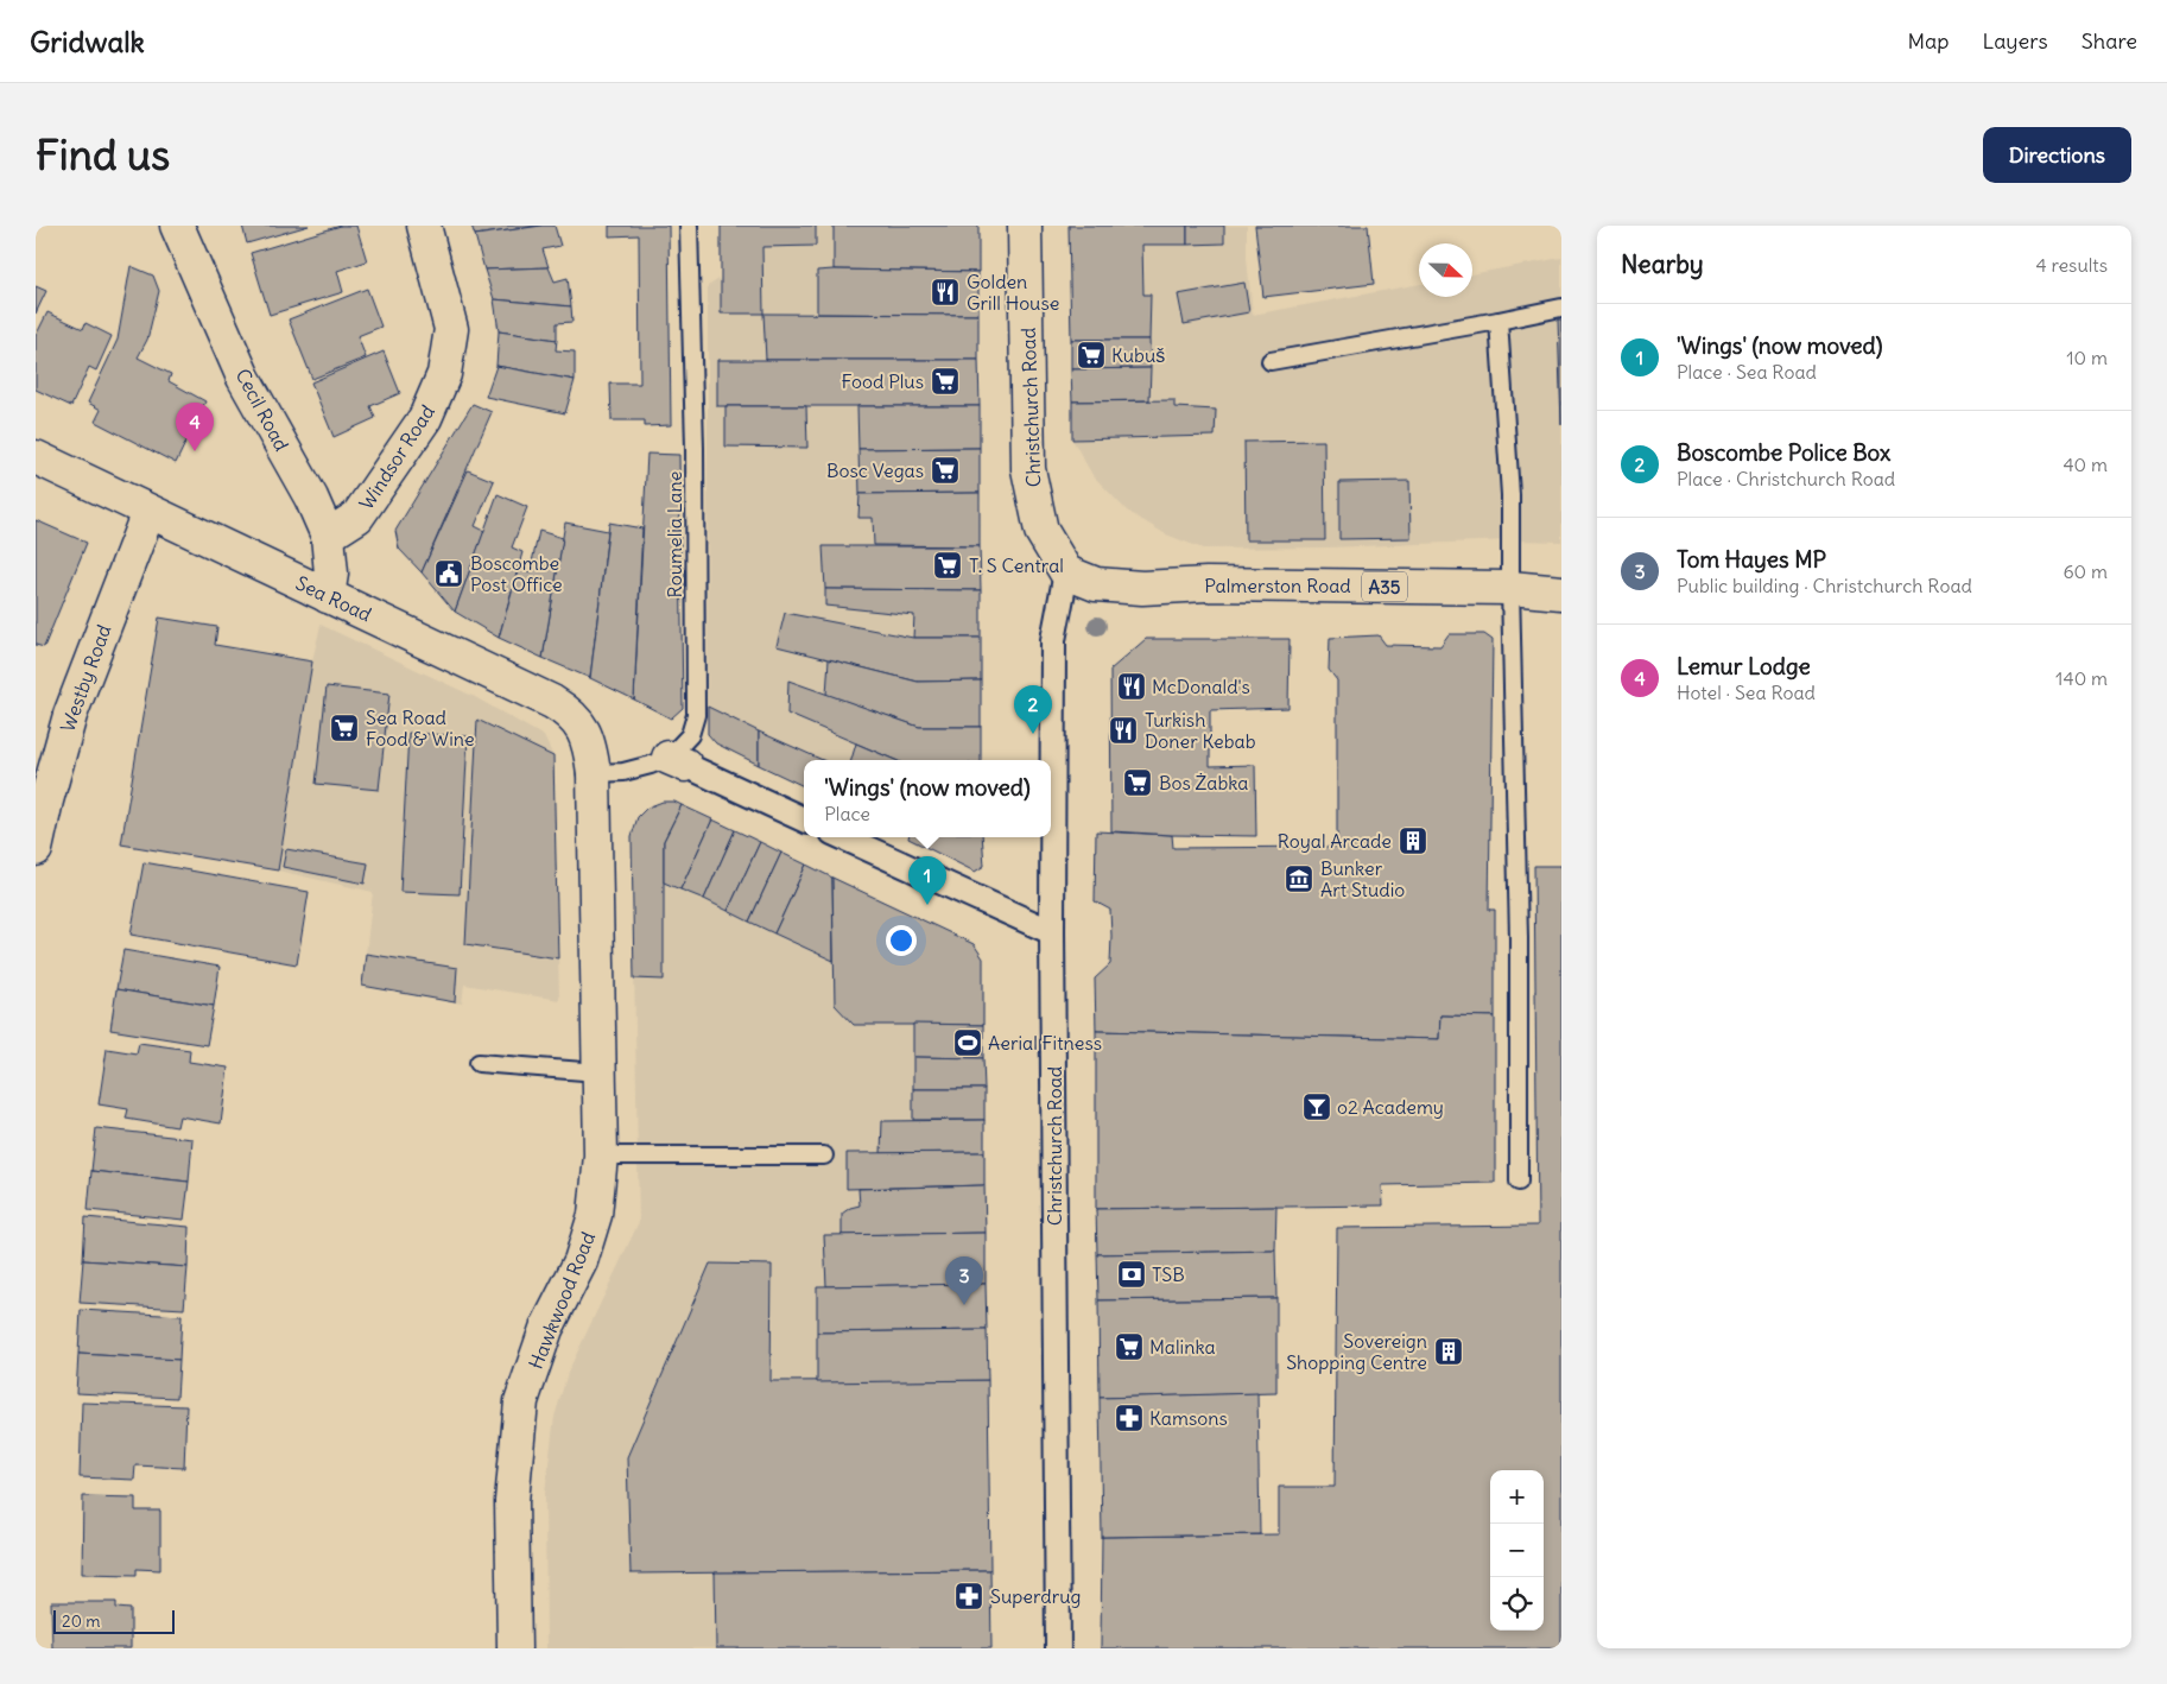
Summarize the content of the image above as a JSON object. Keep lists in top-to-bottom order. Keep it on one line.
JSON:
{"streets":{"street":["Christchurch Road","Cecil Road","Windsor Road","Palmerston Road","A35","Sea Road","Westby Road","Hawkwood Road"],"lane":["Roumelia Lane"]},"crossings":[["Christchurch Road","Palmerston Road"],["Cecil Road","Windsor Road"],["Cecil Road","Sea Road"],["Roumelia Lane","Sea Road"],["Roumelia Lane","Hawkwood Road"],["Sea Road","Westby Road"],["Sea Road","Hawkwood Road"]],"places":{"restaurant":["Golden Grill House","McDonald's","Turkish Doner Kebab"],"supermarket":["Kubuš","Food Plus","Bosc Vegas","T. S Central","Sea Road Food & Wine","Bos Żabka","Malinka"],"public building":["Boscombe Post Office"],"building":["Royal Arcade","Sovereign Shopping Centre"],"museum":["Bunker Art Studio"],"sports":["Aerial Fitness"],"bar":["o2 Academy"],"bank":["TSB"],"pharmacy":["Kamsons","Superdrug"]},"scale_bar":"20 m","north":"right","page":{"header":"Gridwalk","nav":["Map","Layers","Share"],"buttons":"Directions","title":"Find us","heading":["Nearby","4 results"],"list":[{"mark":"1","name":"'Wings' (now moved)","note":"Place · Sea Road","value":"10 m"},{"mark":"2","name":"Boscombe Police Box","note":"Place · Christchurch Road","value":"40 m"},{"mark":"3","name":"Tom Hayes MP","note":"Public building · Christchurch Road","value":"60 m"},{"mark":"4","name":"Lemur Lodge","note":"Hotel · Sea Road","value":"140 m"}],"pins":["4","2","1","3"],"popup":["'Wings' (now moved)","Place"],"map_buttons":["+","−"],"scale":"20 m"}}
